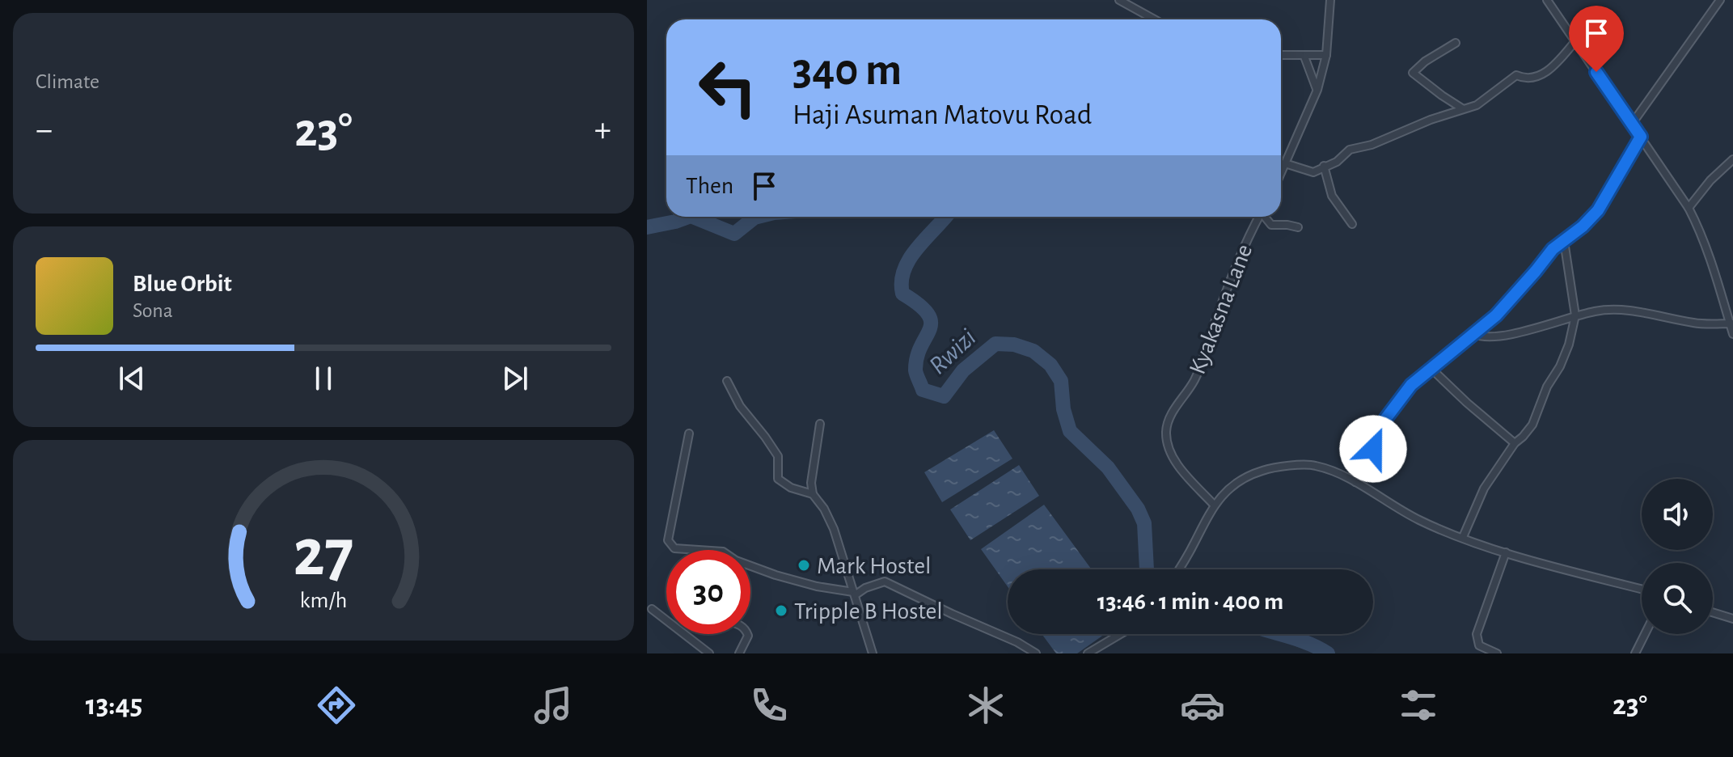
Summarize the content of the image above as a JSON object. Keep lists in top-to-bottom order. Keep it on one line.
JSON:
{"streets":{"street":["Kyakasna Lane"]},"water":["Rwizi"],"places":["Mark Hostel","Tripple B Hostel"],"page":{"tile":"Climate","turn":["340 m","Haji Asuman Matovu Road"],"heat":["−","23°","+"],"then":"Then","song":["Blue Orbit","Sona"],"limit":"30","trip":"13:46 · 1 min · 400 m","tabs":["13:45","23°"],"gauge":["27","km/h"]}}
